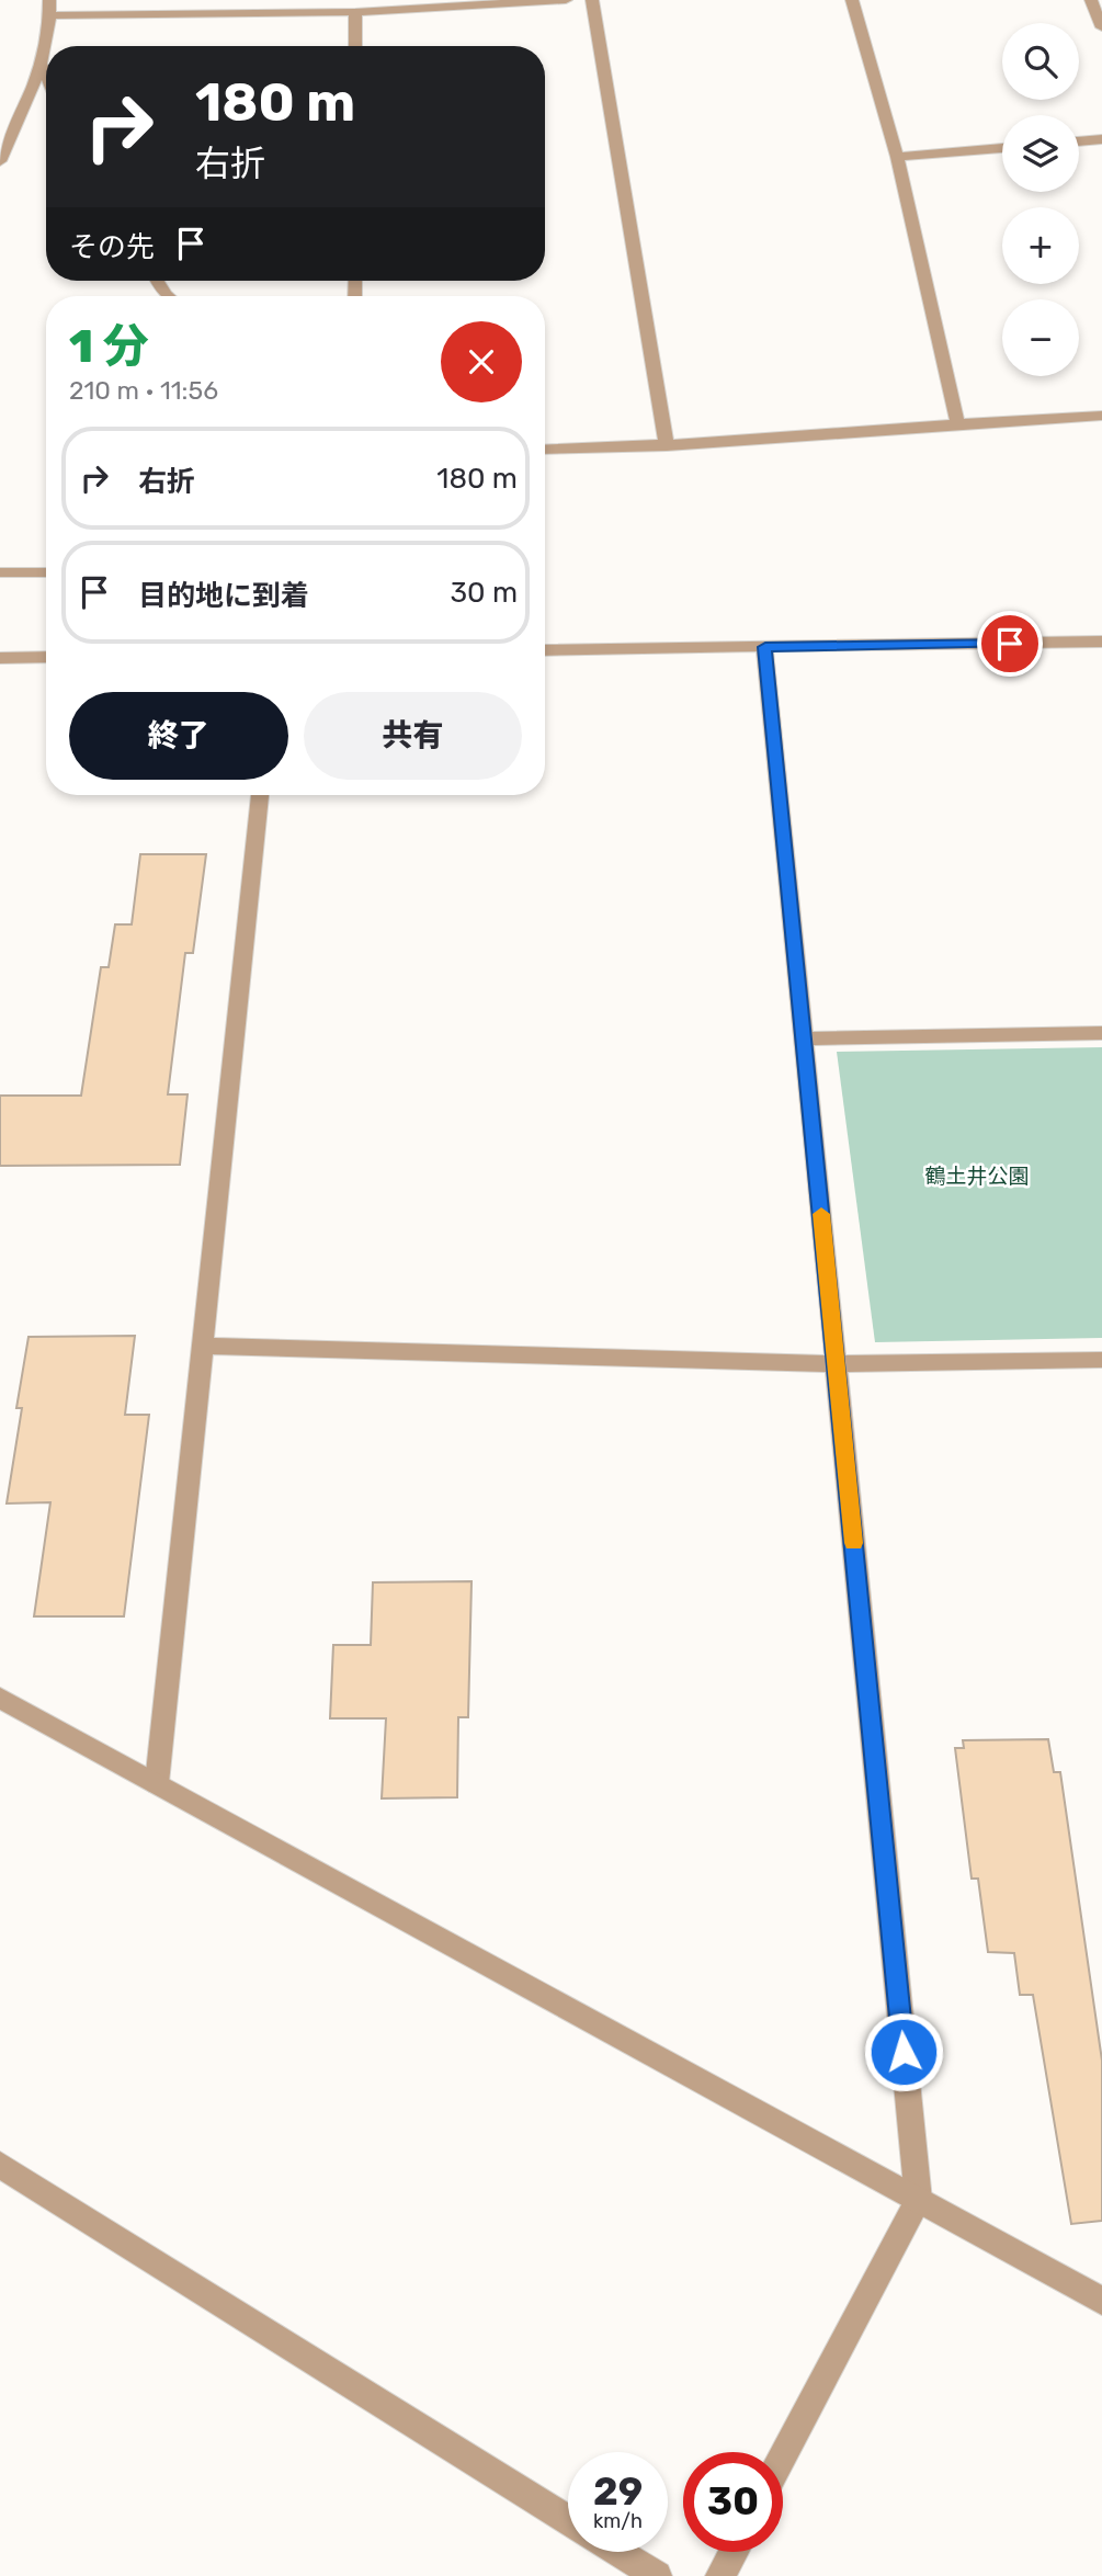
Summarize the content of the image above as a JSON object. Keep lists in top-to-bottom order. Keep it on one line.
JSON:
{"parks":["鶴土井公園"],"page":{"map_buttons":["+","−"],"turn":["180 m","右折"],"then":"その先","heading":["1 分","210 m · 11:56"],"list":[{"name":"右折","value":"180 m"},{"name":"目的地に到着","value":"30 m"}],"buttons":["終了","共有"],"speed":"29 km/h","limit":"30"}}
